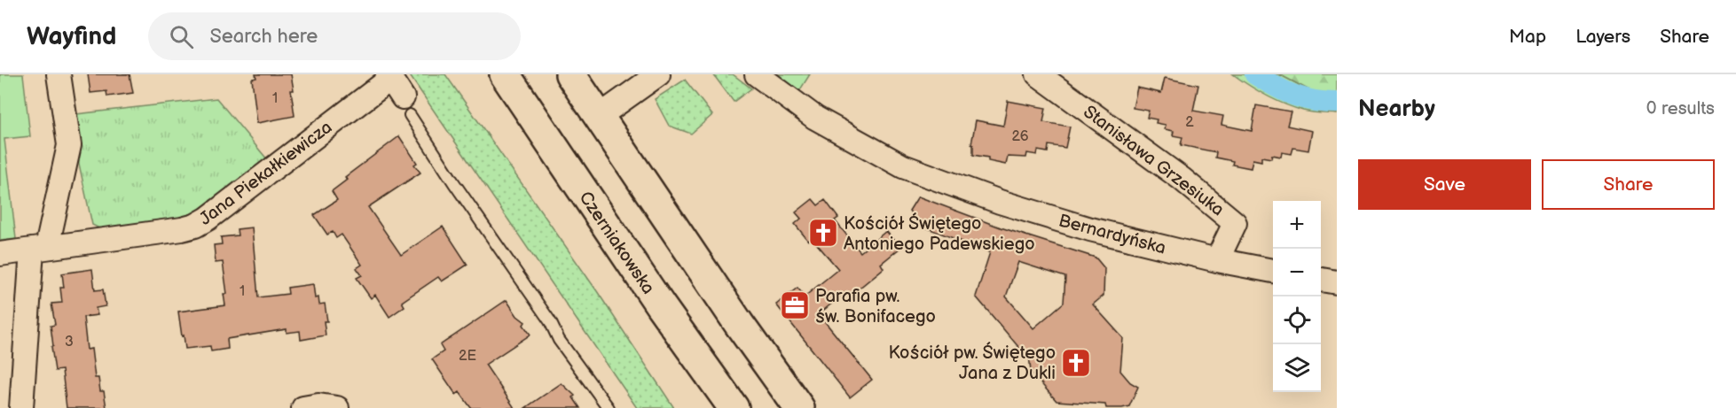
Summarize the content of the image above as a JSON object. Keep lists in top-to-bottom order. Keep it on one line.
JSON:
{"streets":{"main road":["Czerniakowska"],"street":["Stanisława Grzesiuka","Jana Piekałkiewicza","Bernardyńska"]},"crossings":[["Stanisława Grzesiuka","Bernardyńska"]],"places":{"church":["Kościół Świętego Antoniego Padewskiego","Kościół pw. Świętego Jana z Dukli"],"office":["Parafia pw. św. Bonifacego"]},"house_numbers":["1","2","26","1","3","2E"],"page":{"header":"Wayfind","search":"Search here","nav":["Map","Layers","Share"],"heading":["Nearby","0 results"],"buttons":["Save","Share"],"map_buttons":["+","−"]}}
